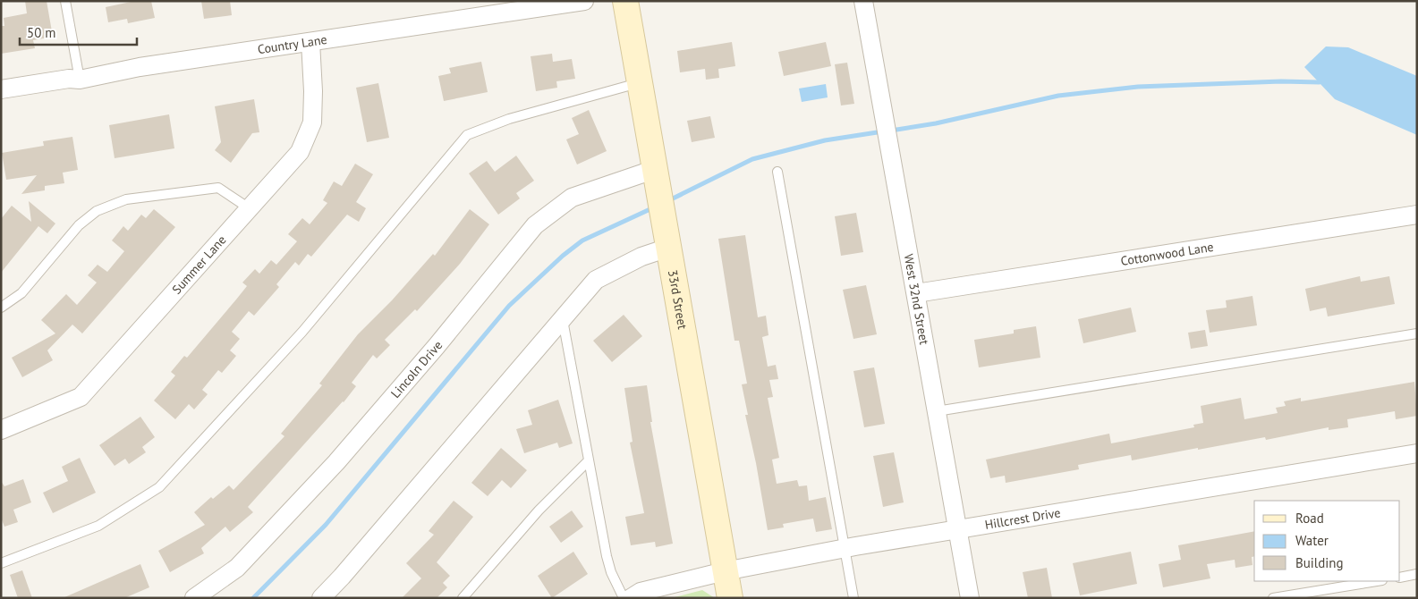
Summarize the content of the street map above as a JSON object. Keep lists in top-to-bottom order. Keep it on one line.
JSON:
{"streets":{"street":["Country Lane","Cottonwood Lane","Summer Lane","33rd Street","West 32nd Street","Lincoln Drive","Hillcrest Drive"]},"crossings":[["Country Lane","Summer Lane"],["Cottonwood Lane","West 32nd Street"],["33rd Street","Lincoln Drive"],["33rd Street","Hillcrest Drive"],["West 32nd Street","Hillcrest Drive"]],"legend":["Road","Water","Building"],"scale_bar":"50 m"}
